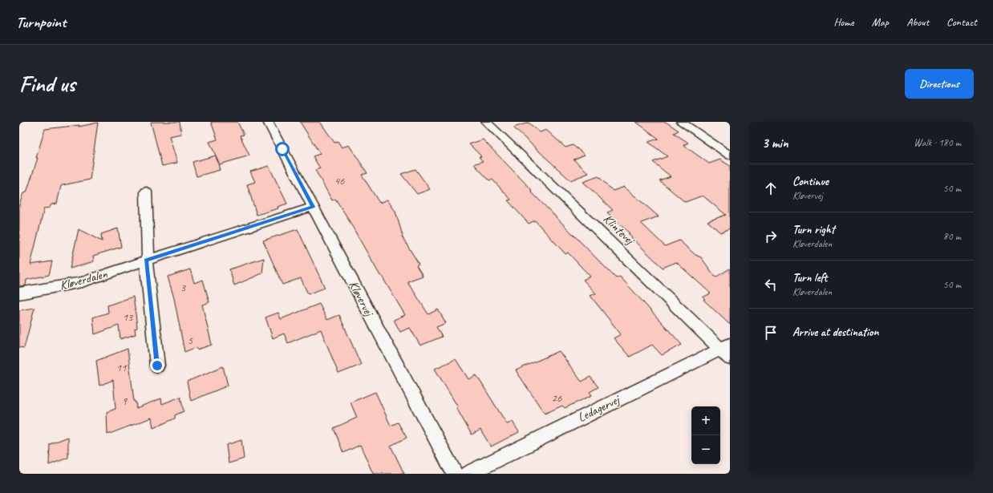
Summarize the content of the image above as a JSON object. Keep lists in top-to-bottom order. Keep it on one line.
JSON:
{"streets":{"street":["Klintevej","Kløverdalen","Kløvervej","Ledagervej"]},"crossings":[["Klintevej","Ledagervej"],["Kløverdalen","Kløvervej"]],"house_numbers":["46","3","13","5","11","26","9"],"page":{"header":"Turnpoint","nav":["Home","Map","About","Contact"],"buttons":"Directions","title":"Find us","heading":["3 min","Walk · 180 m"],"list":[["Continue","Kløvervej","50 m"],["Turn right","Kløverdalen","80 m"],["Turn left","Kløverdalen","50 m"],"Arrive at destination"],"map_buttons":["+","−"]}}
